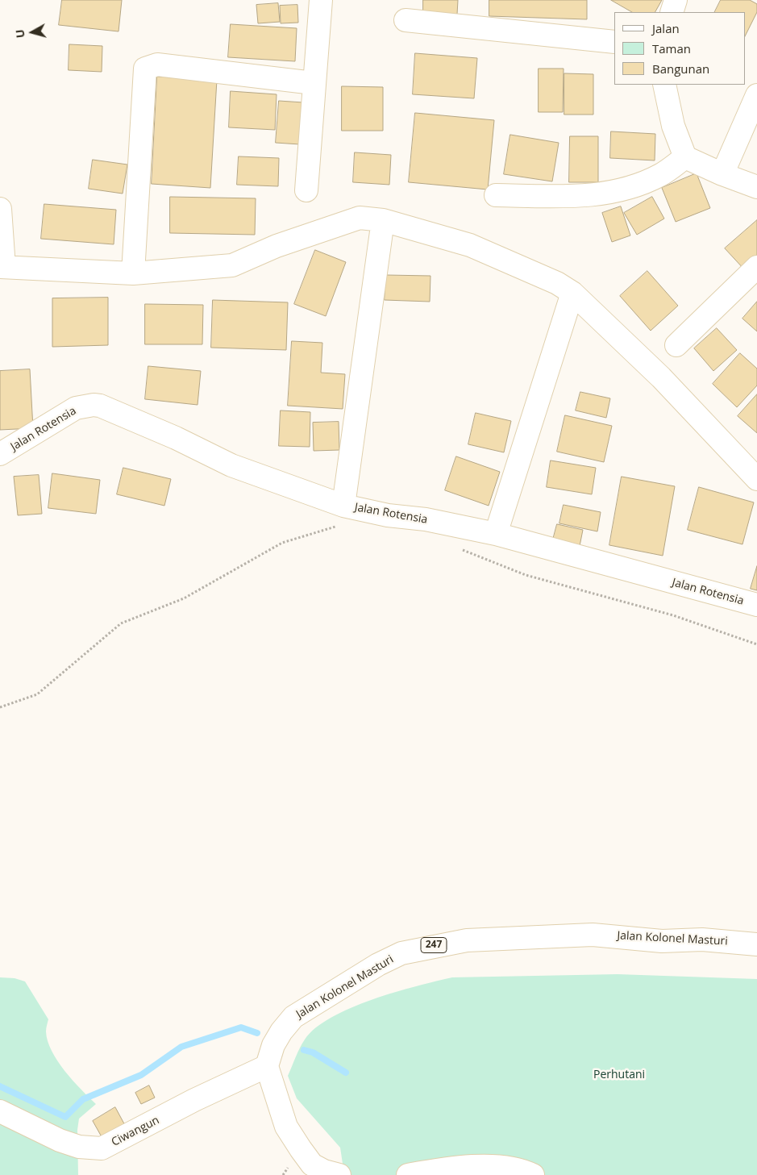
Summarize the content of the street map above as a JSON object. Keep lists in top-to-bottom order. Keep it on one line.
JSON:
{"streets":{"street":["Jalan Rotensia","Jalan Kolonel Masturi","247","Ciwangun"]},"crossings":[["Jalan Kolonel Masturi","Ciwangun"]],"parks":["Perhutani"],"legend":["Jalan","Taman","Bangunan"],"north":"left"}
